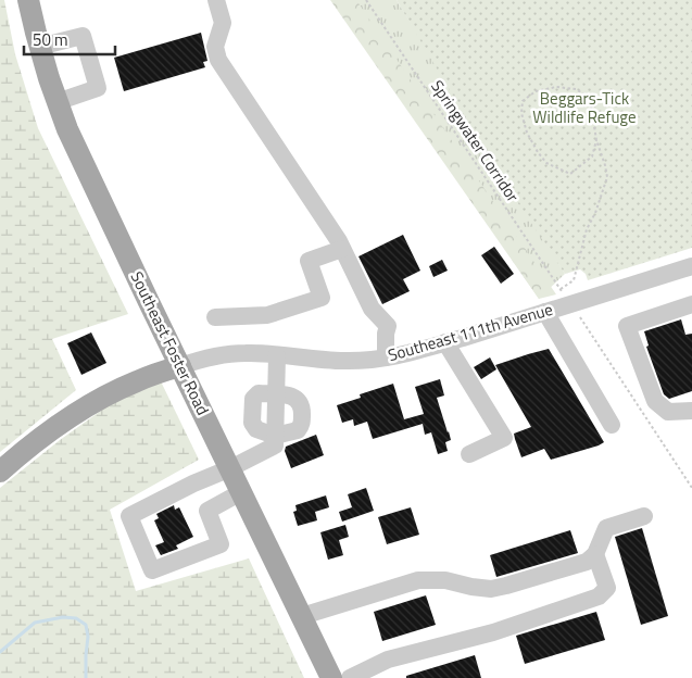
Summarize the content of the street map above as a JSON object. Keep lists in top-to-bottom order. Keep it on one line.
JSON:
{"streets":{"main road":["Southeast Foster Road"],"street":["Southeast 111th Avenue"],"path":["Springwater Corridor"]},"crossings":[["Southeast 111th Avenue","Southeast Foster Road"]],"parks":["Beggars-Tick Wildlife Refuge"],"scale_bar":"50 m"}
